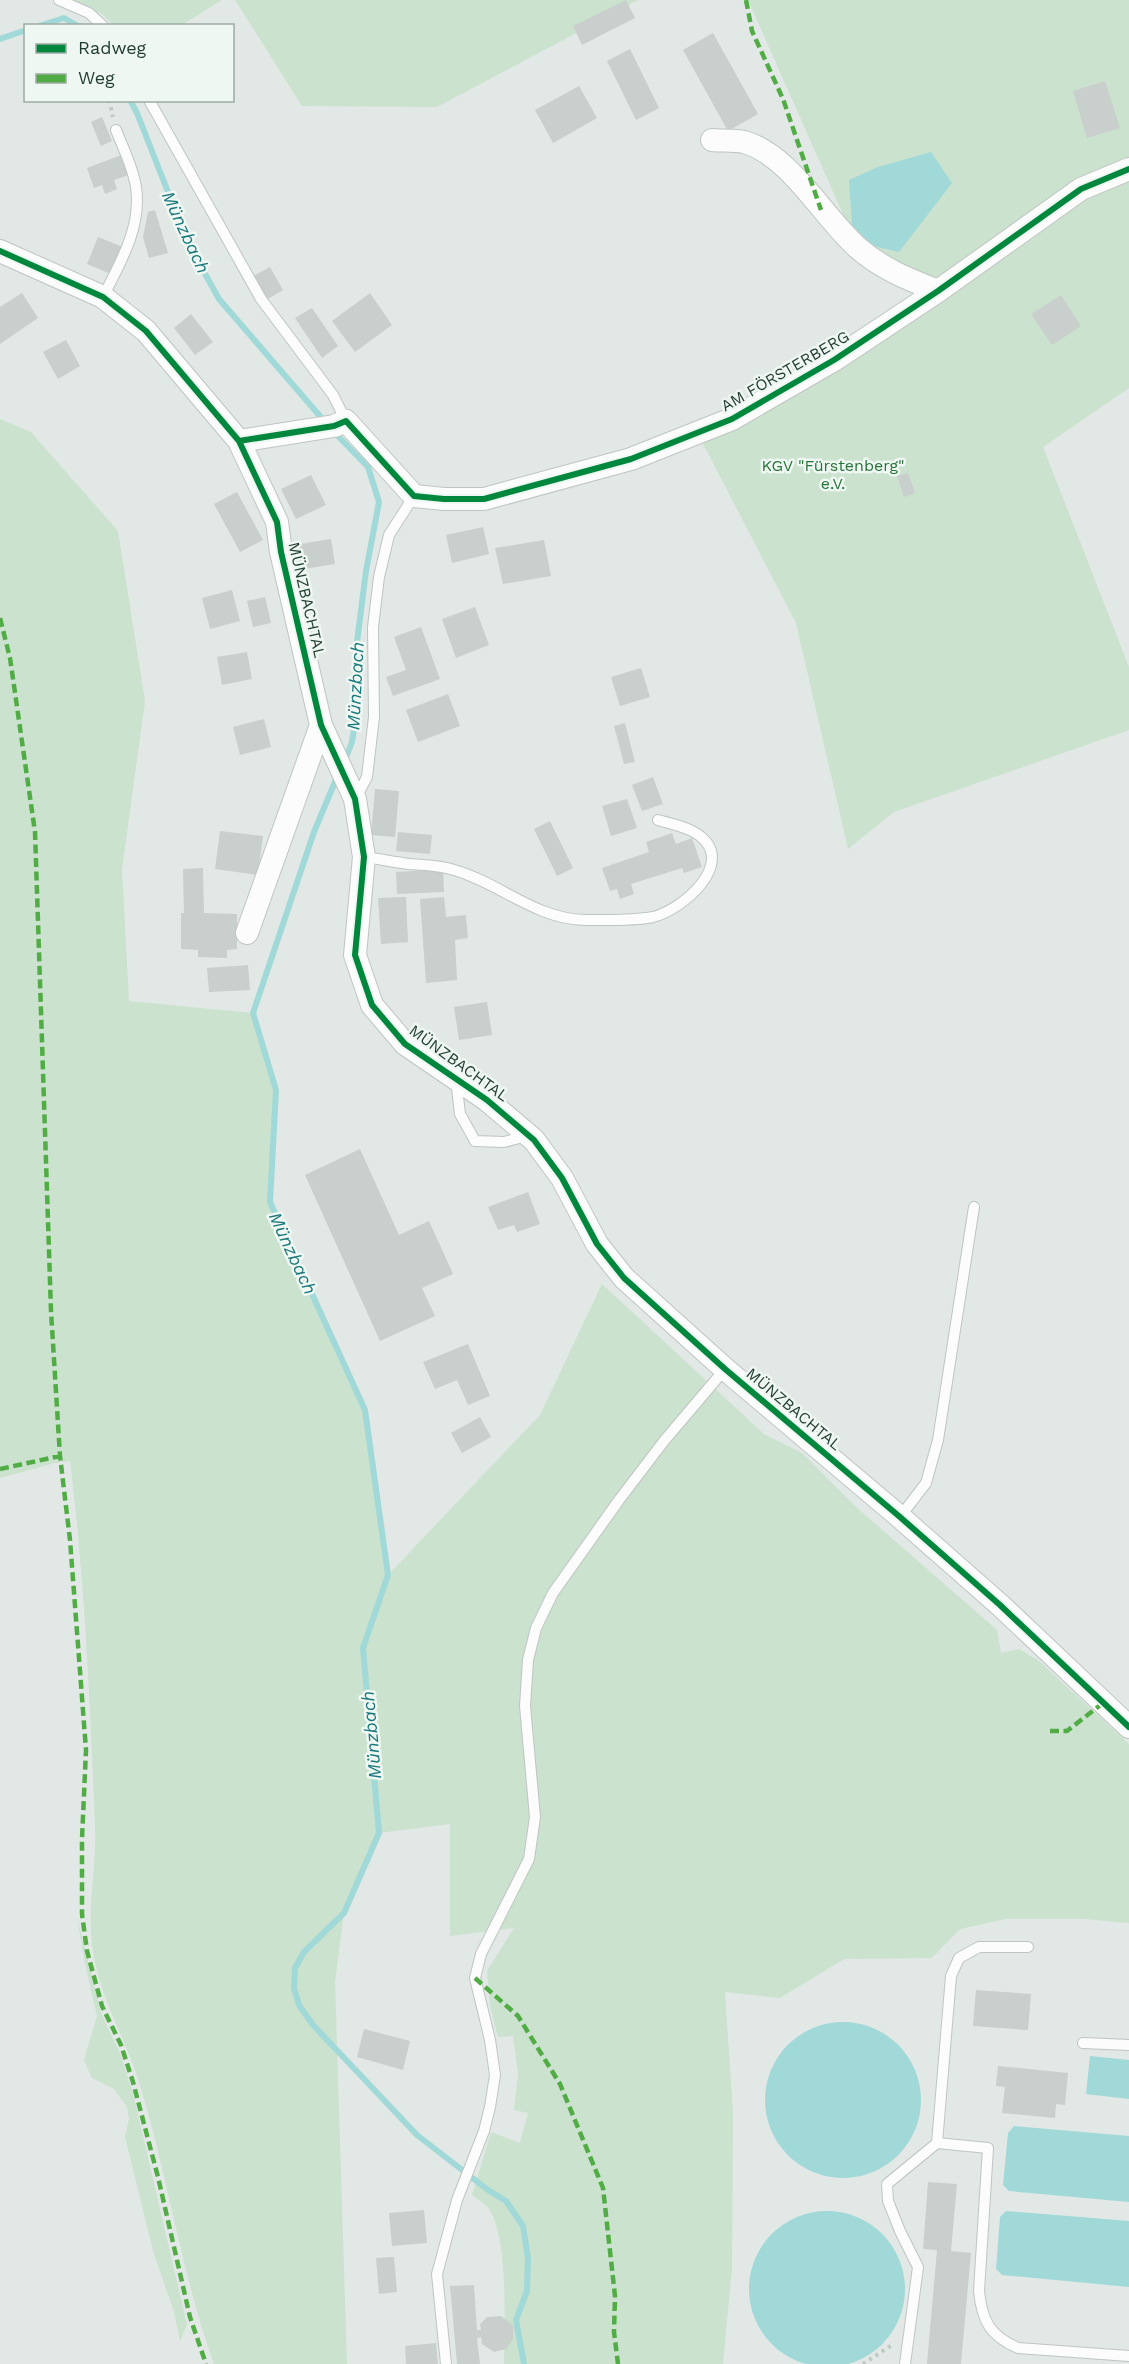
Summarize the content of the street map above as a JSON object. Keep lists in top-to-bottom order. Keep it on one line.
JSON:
{"streets":{"street":["AM FÖRSTERBERG","MÜNZBACHTAL"]},"water":["Münzbach"],"parks":["KGV \"Fürstenberg\" e.V."],"legend":["Radweg","Weg"]}
